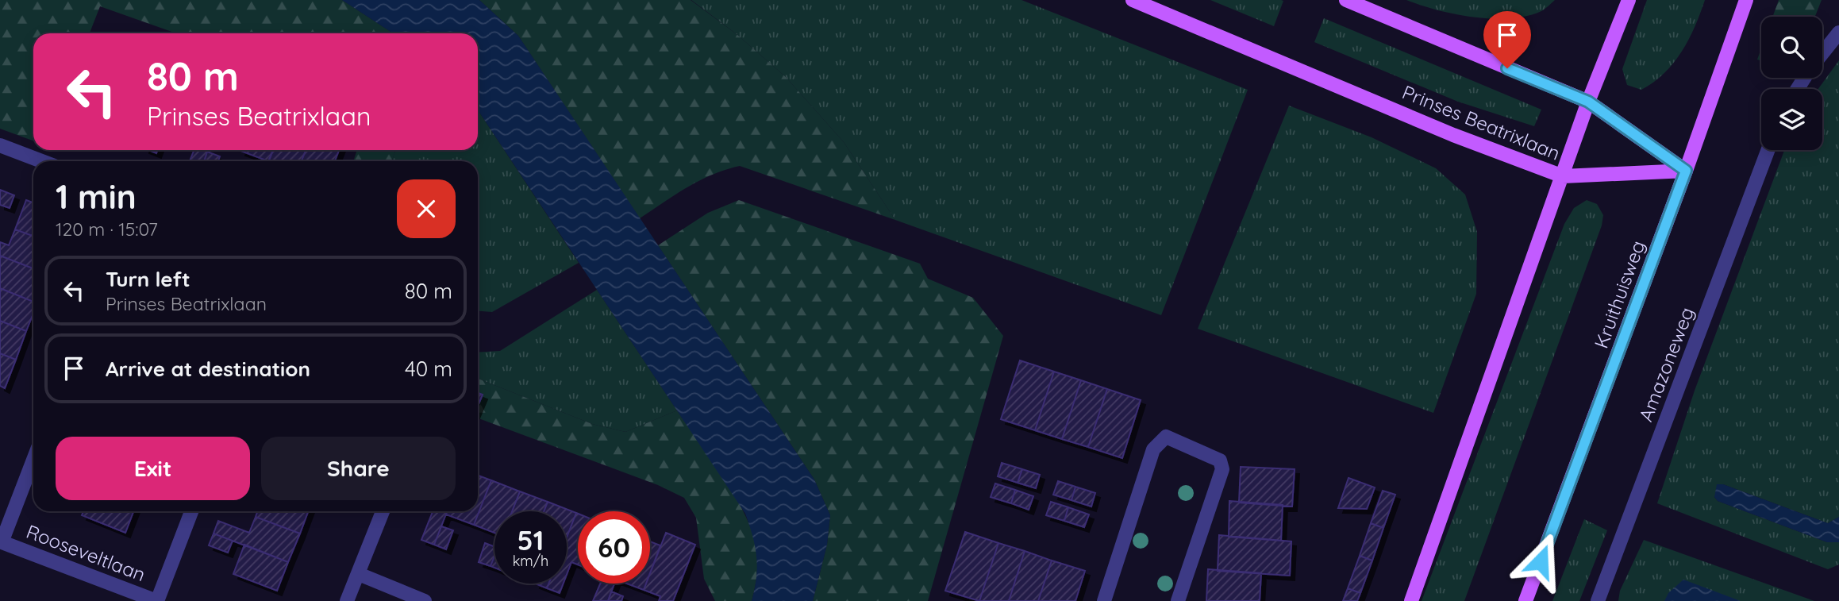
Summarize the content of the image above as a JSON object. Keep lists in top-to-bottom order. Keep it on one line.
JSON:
{"streets":{"main road":["Prinses Beatrixlaan","Kruithuisweg"],"street":["Amazoneweg","Rooseveltlaan"]},"crossings":[["Prinses Beatrixlaan","Kruithuisweg"]],"page":{"turn":["80 m","Prinses Beatrixlaan"],"heading":["1 min","120 m · 15:07"],"list":[{"name":"Turn left","note":"Prinses Beatrixlaan","value":"80 m"},{"name":"Arrive at destination","value":"40 m"}],"buttons":["Exit","Share"],"speed":"51 km/h","limit":"60"}}
